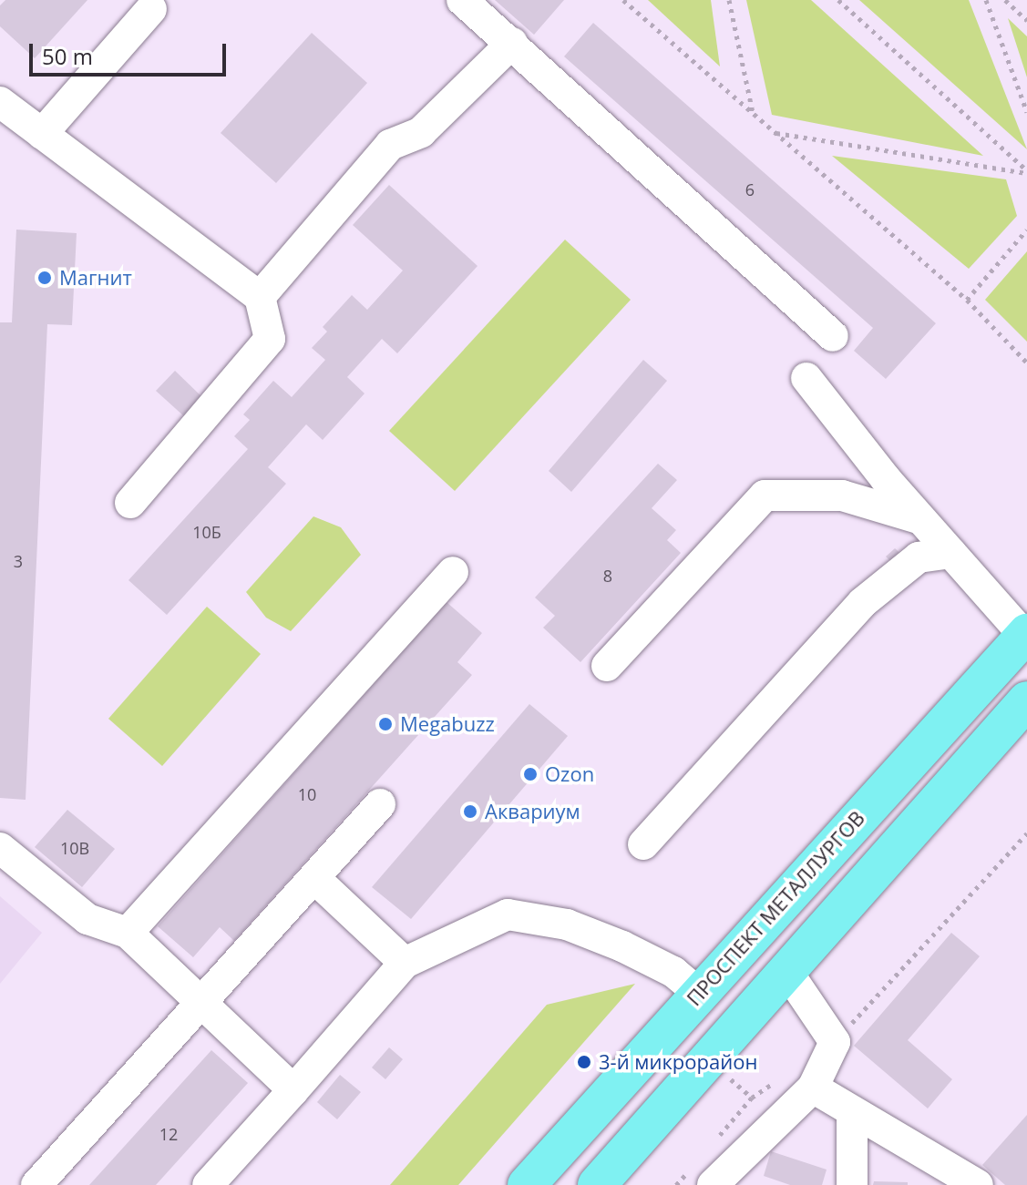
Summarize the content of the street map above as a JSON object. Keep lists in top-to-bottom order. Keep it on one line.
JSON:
{"streets":{"main road":["ПРОСПЕКТ МЕТАЛЛУРГОВ"]},"places":["Магнит","Megabuzz","Ozon","Аквариум","3-й микрорайон"],"house_numbers":["6","10Б","3","8","10","10В","12"],"scale_bar":"50 m"}
